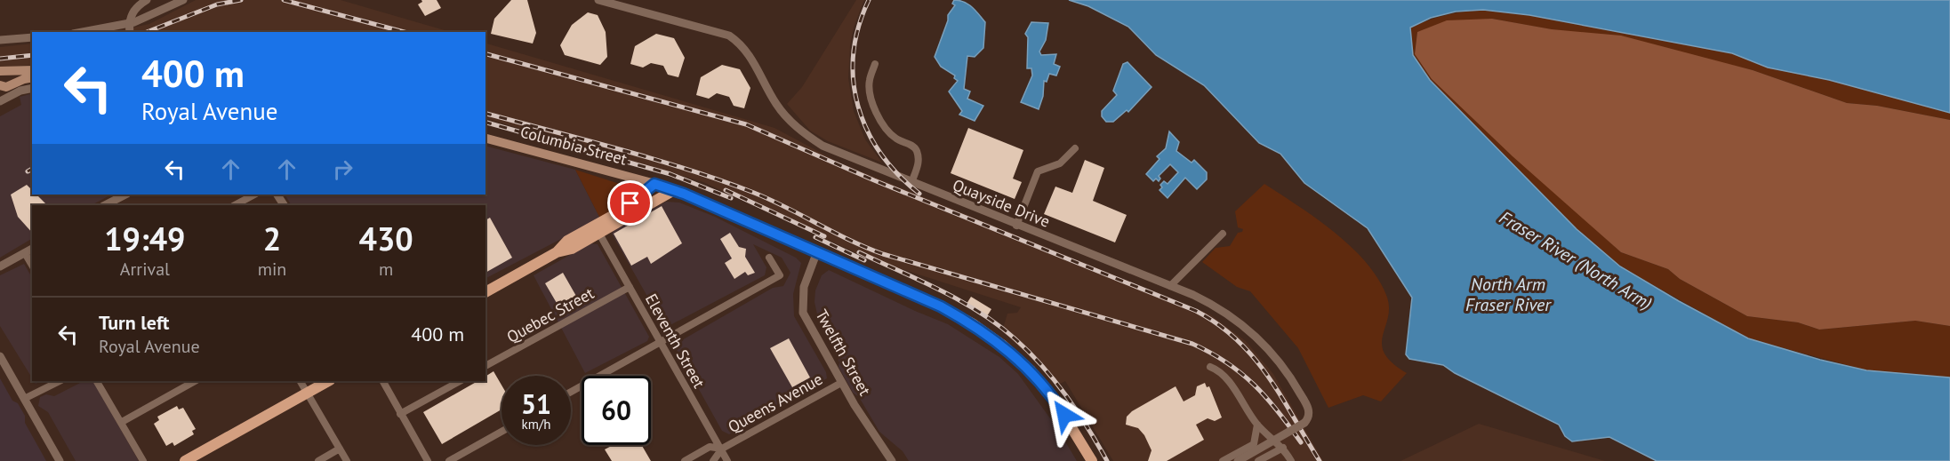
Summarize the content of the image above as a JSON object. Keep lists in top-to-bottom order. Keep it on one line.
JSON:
{"streets":{"main road":["Columbia Street"],"street":["Quayside Drive","Quebec Street","Eleventh Street","Twelfth Street","Queens Avenue"]},"crossings":[["Quebec Street","Eleventh Street"],["Eleventh Street","Queens Avenue"],["Twelfth Street","Queens Avenue"]],"water":["Fraser River (North Arm)","North Arm Fraser River"],"page":{"turn":["400 m","Royal Avenue"],"eta":["19:49","Arrival","2","min","430","m"],"list":[{"name":"Turn left","note":"Royal Avenue","value":"400 m"}],"speed":"51 km/h","limit":"60"}}
